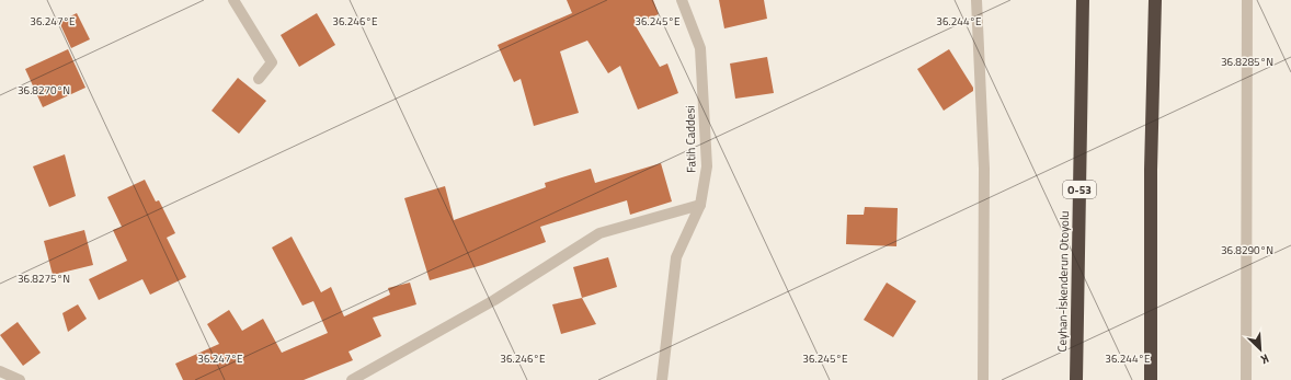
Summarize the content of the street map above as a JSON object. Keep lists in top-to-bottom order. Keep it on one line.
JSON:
{"streets":{"highway":["O-53","Ceyhan-İskenderun Otoyolu"],"street":["Fatih Caddesi"]},"north":"bottom right","coordinates":["36.247°E","36.246°E","36.245°E","36.244°E","36.8285°N","36.8270°N","36.8290°N","36.8275°N"]}
